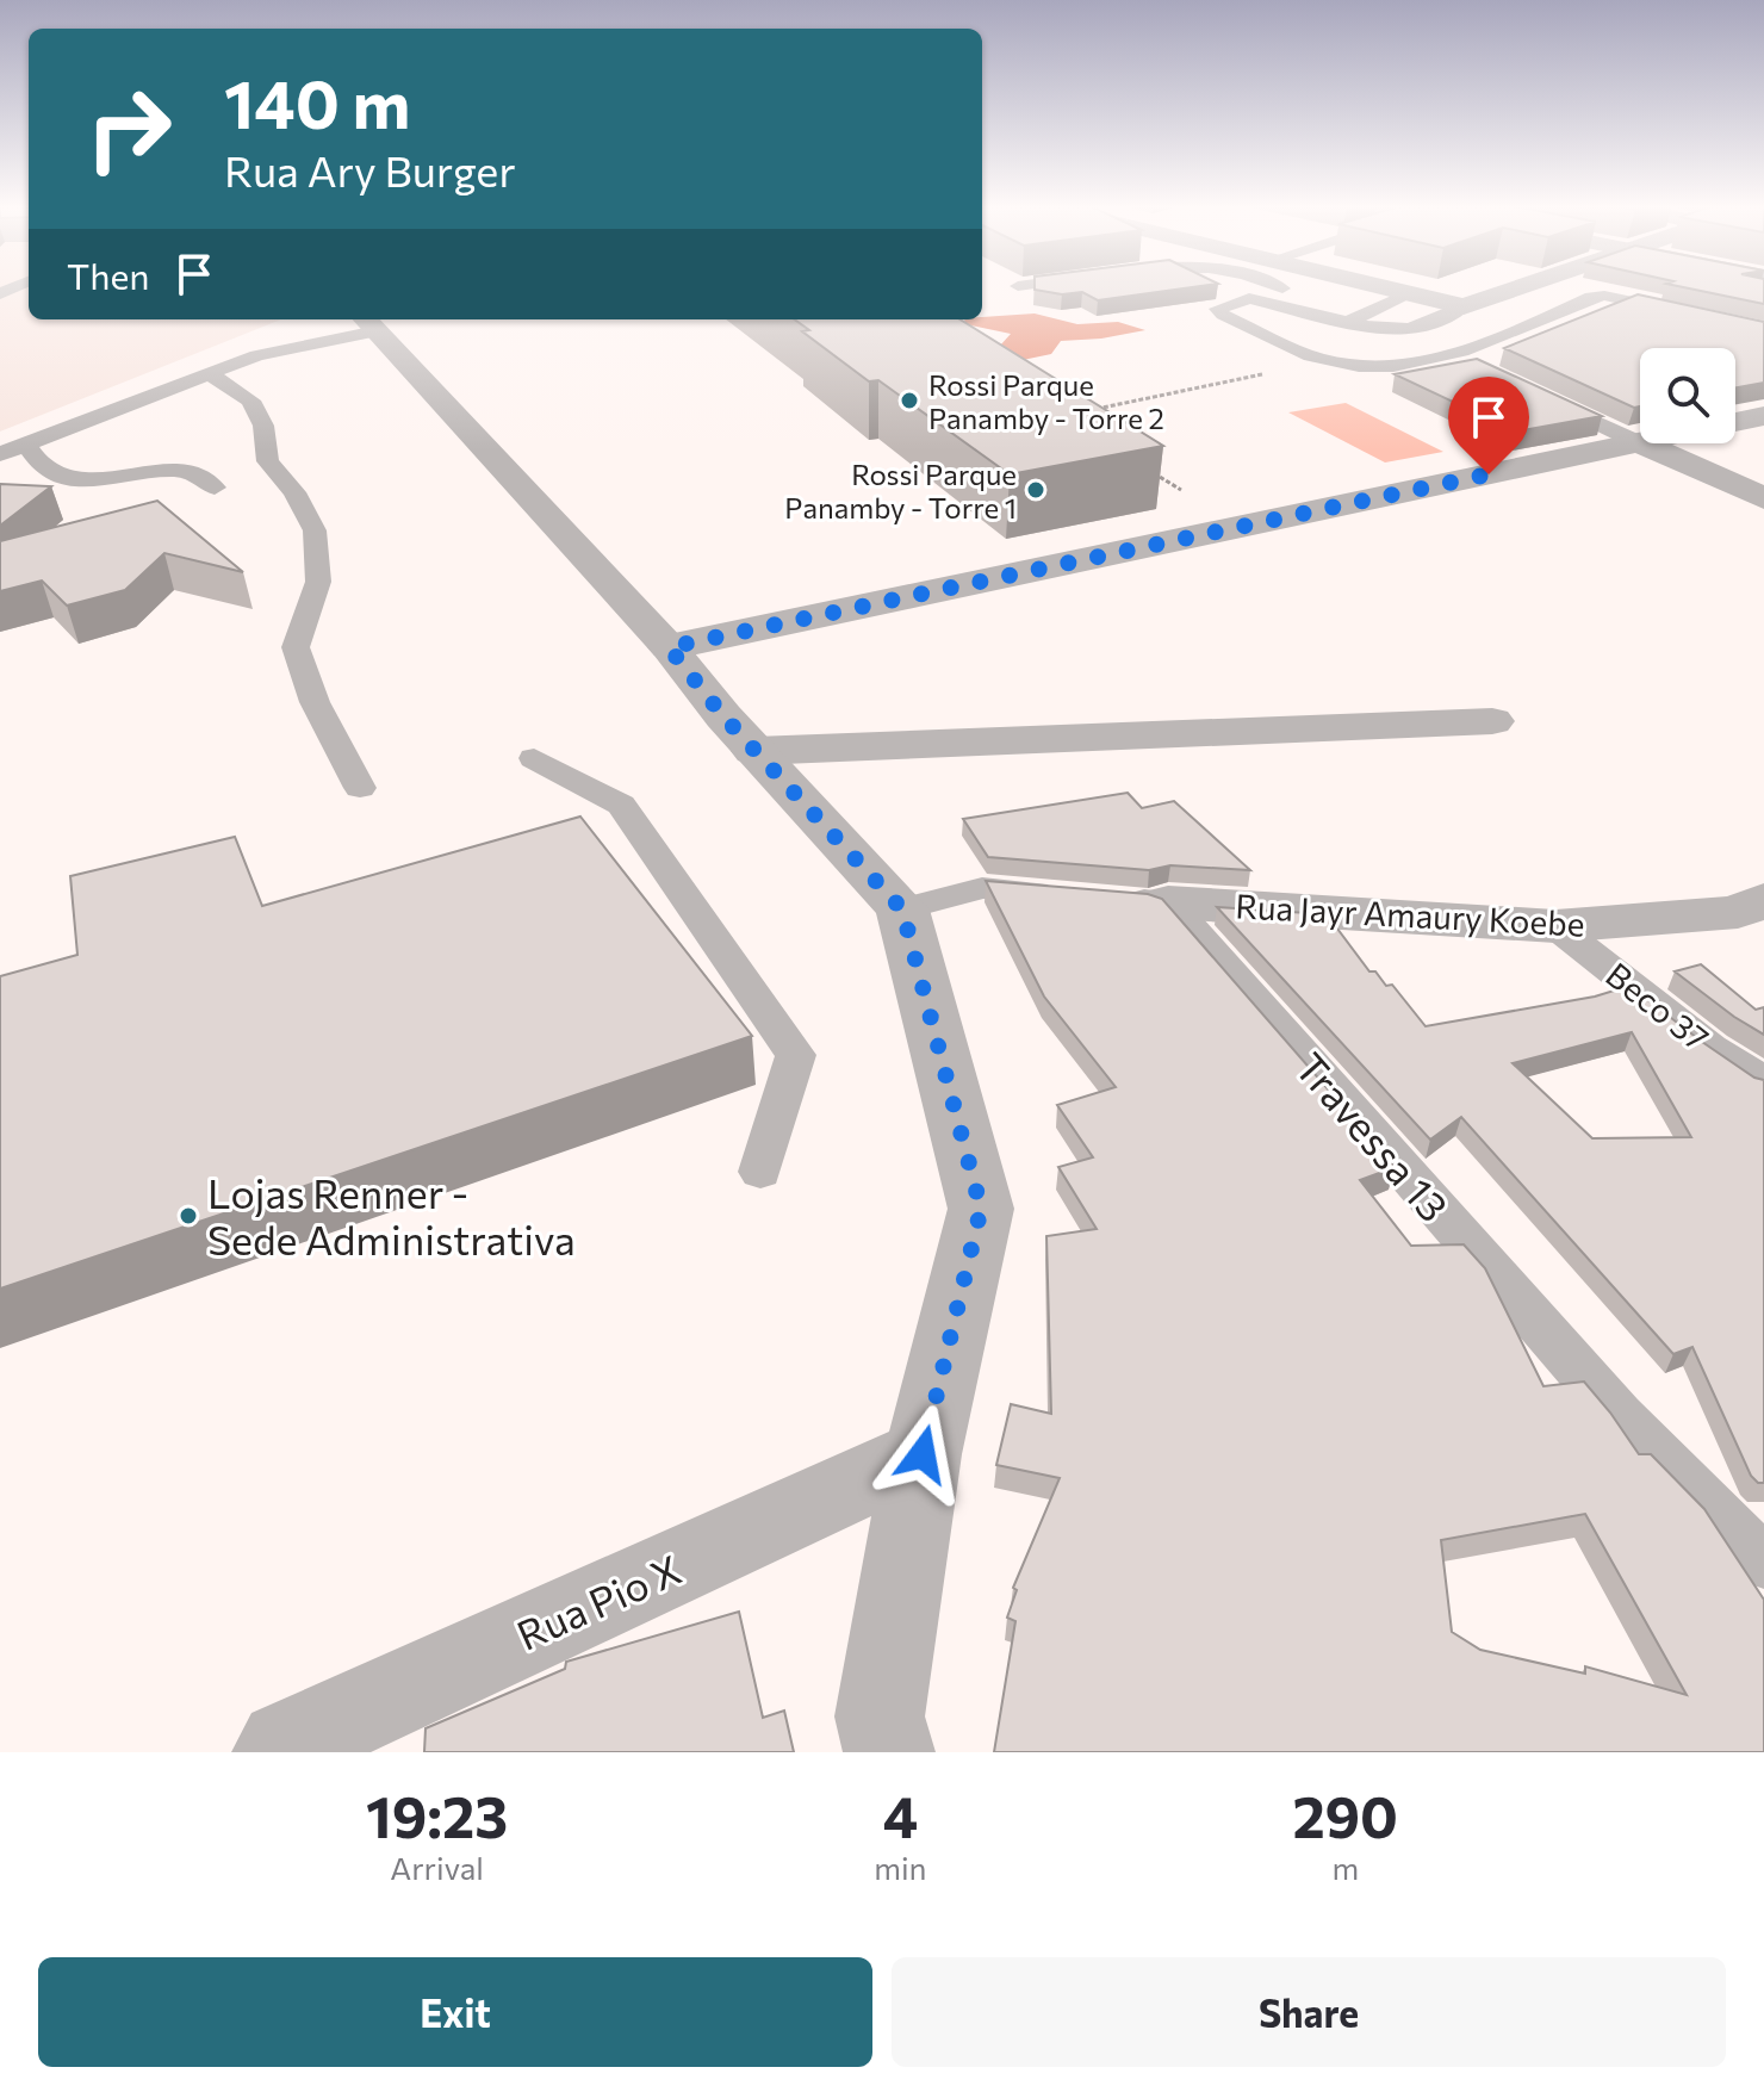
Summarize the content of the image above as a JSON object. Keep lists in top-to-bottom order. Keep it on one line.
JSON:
{"streets":{"street":["Rua Jayr Amaury Koebe","Rua Pio X"],"lane":["Beco 37","Travessa 13"]},"crossings":[["Rua Jayr Amaury Koebe","Beco 37"],["Rua Jayr Amaury Koebe","Travessa 13"]],"places":["Rossi Parque Panamby - Torre 2","Rossi Parque Panamby - Torre 1","Lojas Renner - Sede Administrativa"],"page":{"turn":["140 m","Rua Ary Burger"],"then":"Then","eta":["19:23","Arrival","4","min","290","m"],"buttons":["Exit","Share"]}}
